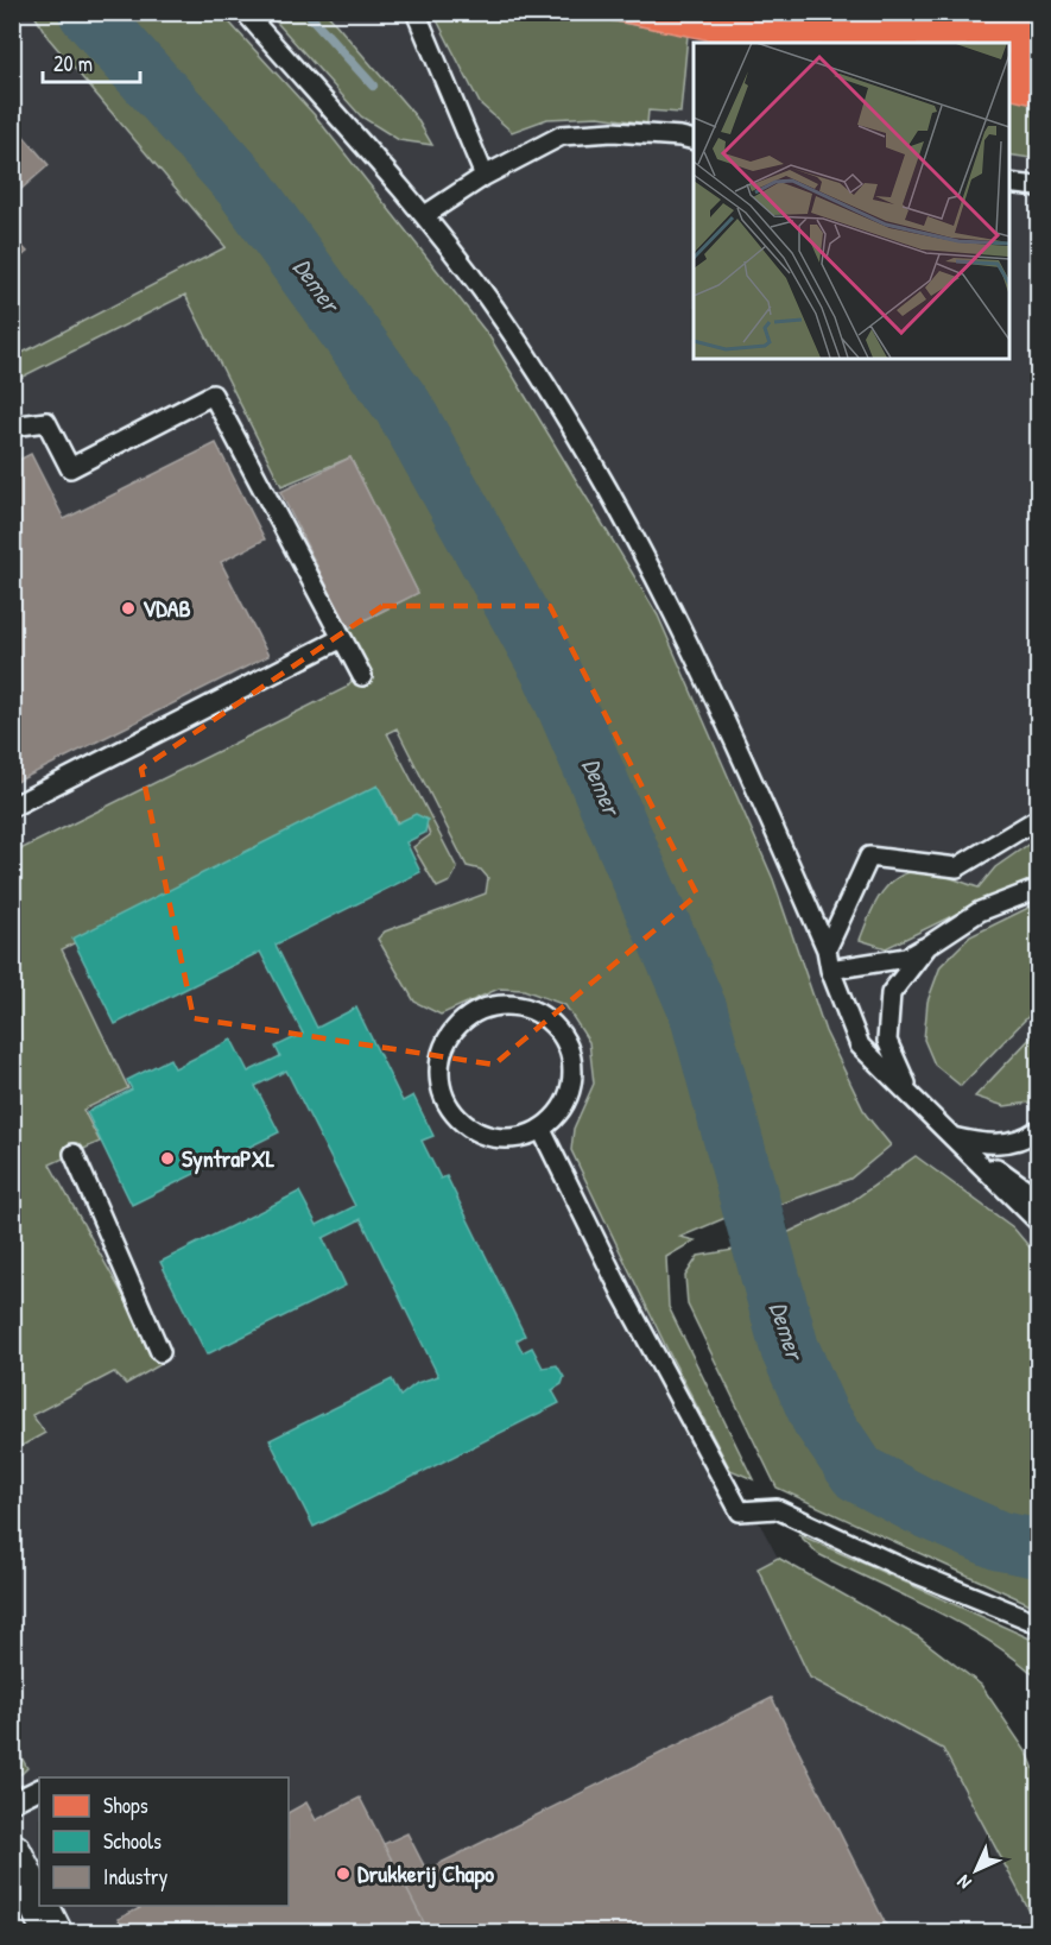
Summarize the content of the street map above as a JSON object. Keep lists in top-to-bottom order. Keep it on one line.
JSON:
{"water":["Demer"],"places":["VDAB","SyntraPXL","Drukkerij Chapo"],"legend":["Shops","Schools","Industry"],"scale_bar":"20 m","north":"bottom left"}
